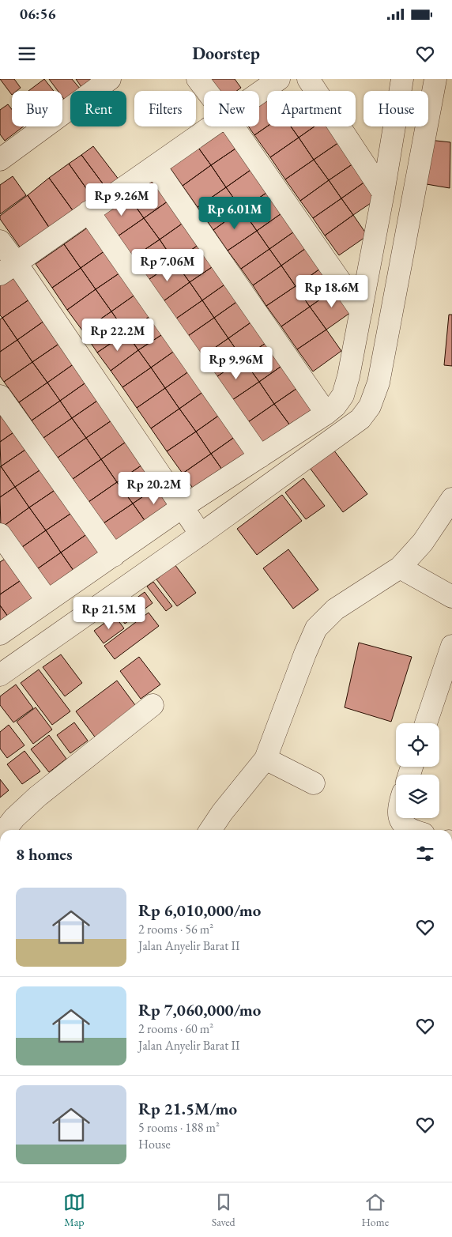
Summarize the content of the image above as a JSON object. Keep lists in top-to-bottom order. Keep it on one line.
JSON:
{"page":{"status":"06:56","header":"Doorstep","chip":["Buy","Rent","Filters","New","Apartment","House"],"price":["Rp 9.26M","Rp 6.01M","Rp 7.06M","Rp 18.6M","Rp 22.2M","Rp 9.96M","Rp 20.2M","Rp 21.5M"],"heading":"8 homes","list":[{"name":"Rp 6,010,000/mo","note":"2 rooms · 56 m² · Jalan Anyelir Barat II"},{"name":"Rp 7,060,000/mo","note":"2 rooms · 60 m² · Jalan Anyelir Barat II"},{"name":"Rp 21.5M/mo","note":"5 rooms · 188 m² · House"}],"tabs":["Map","Saved","Home"]}}
